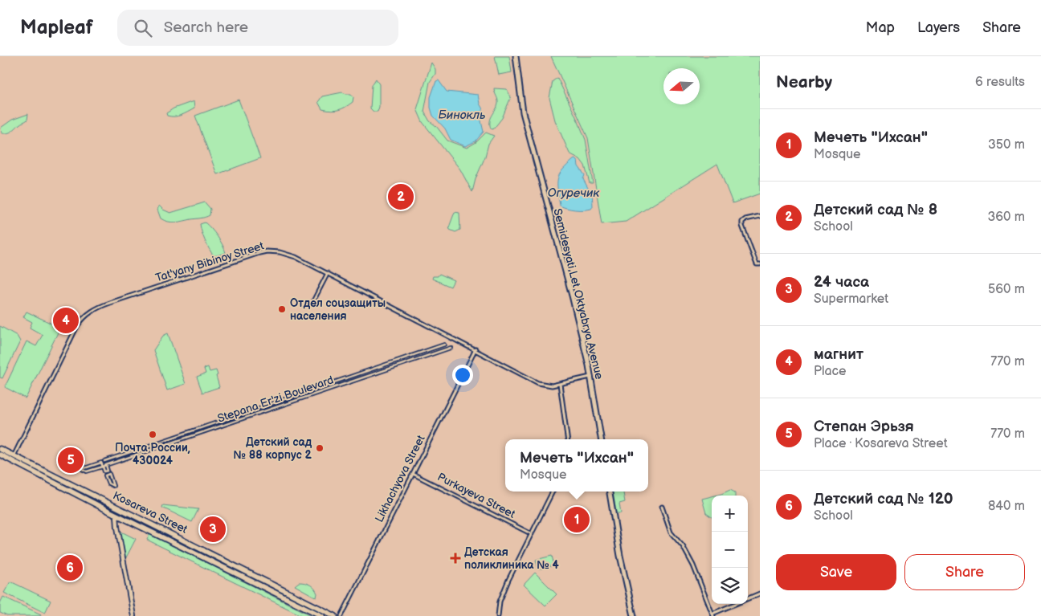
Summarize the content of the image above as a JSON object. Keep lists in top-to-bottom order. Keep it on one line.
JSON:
{"streets":{"main road":["Semidesyati Let Oktyabrya Avenue","Kosareva Street"],"street":["Tat'yany Bibinoy Street","Stepana Er'zi Boulevard","Likhachyova Street","Purkayeva Street"]},"crossings":[["Tat'yany Bibinoy Street","Semidesyati Let Oktyabrya Avenue"],["Tat'yany Bibinoy Street","Likhachyova Street"],["Tat'yany Bibinoy Street","Kosareva Street"],["Likhachyova Street","Purkayeva Street"]],"water":["Бинокль","Огуречик"],"places":{"other":["Отдел соцзащиты населения","Почта России, 430024","Детский сад № 88 корпус 2"],"health":["Детская поликлиника № 4"]},"north":"left","page":{"header":"Mapleaf","search":"Search here","nav":["Map","Layers","Share"],"heading":["Nearby","6 results"],"list":[{"mark":"1","name":"Мечеть \"Ихсан\"","note":"Mosque","value":"350 m"},{"mark":"2","name":"Детский сад № 8","note":"School","value":"360 m"},{"mark":"3","name":"24 часа","note":"Supermarket","value":"560 m"},{"mark":"4","name":"магнит","note":"Place","value":"770 m"},{"mark":"5","name":"Степан Эрьзя","note":"Place · Kosareva Street","value":"770 m"},{"mark":"6","name":"Детский сад № 120","note":"School","value":"840 m"}],"pins":["2","4","5","1","3","6"],"popup":["Мечеть \"Ихсан\"","Mosque"],"map_buttons":["+","−"],"buttons":["Save","Share"]}}
